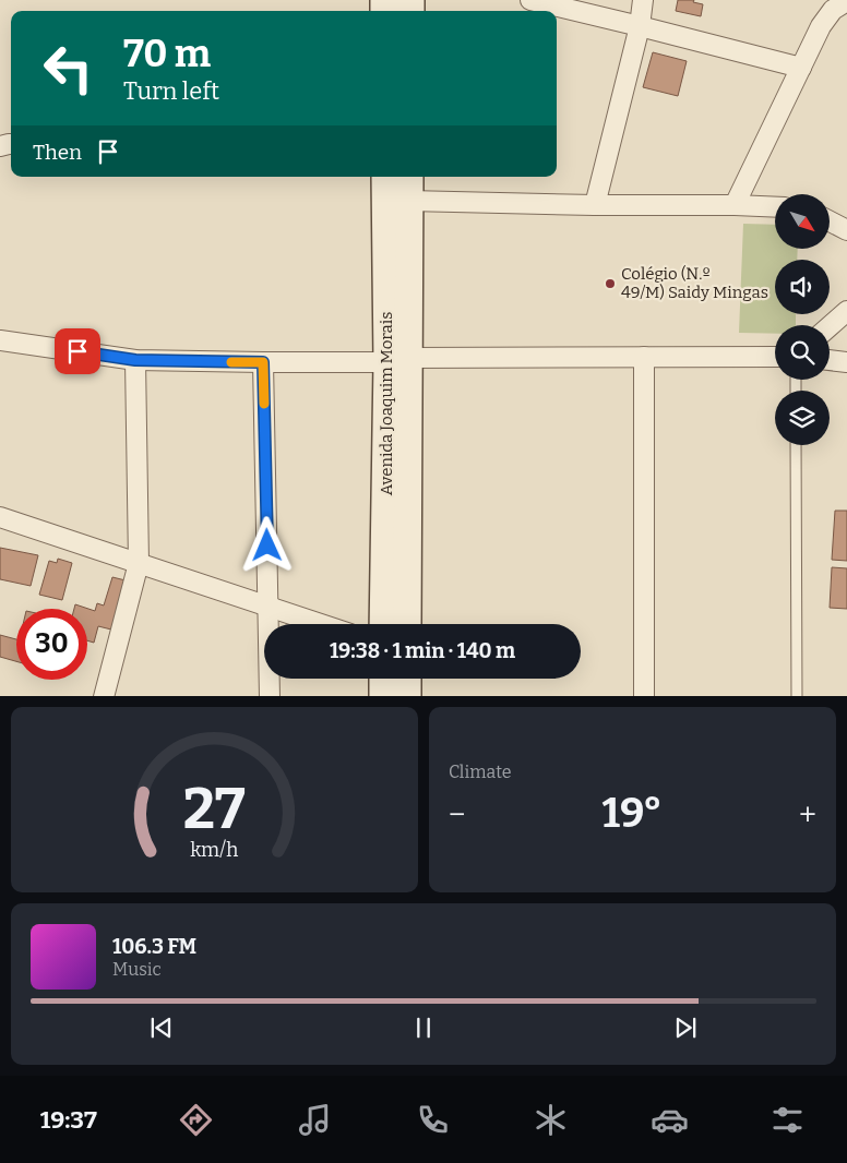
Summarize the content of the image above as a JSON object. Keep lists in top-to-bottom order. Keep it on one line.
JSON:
{"streets":{"street":["Avenida Joaquim Morais"]},"places":["Colégio (N.º 49/M) Saidy Mingas"],"north":"bottom right","page":{"turn":["70 m","Turn left"],"then":"Then","limit":"30","trip":"19:38 · 1 min · 140 m","tile":"Climate","heat":["−","19°","+"],"song":["106.3 FM","Music"],"tabs":"19:37","gauge":["27","km/h"]}}
